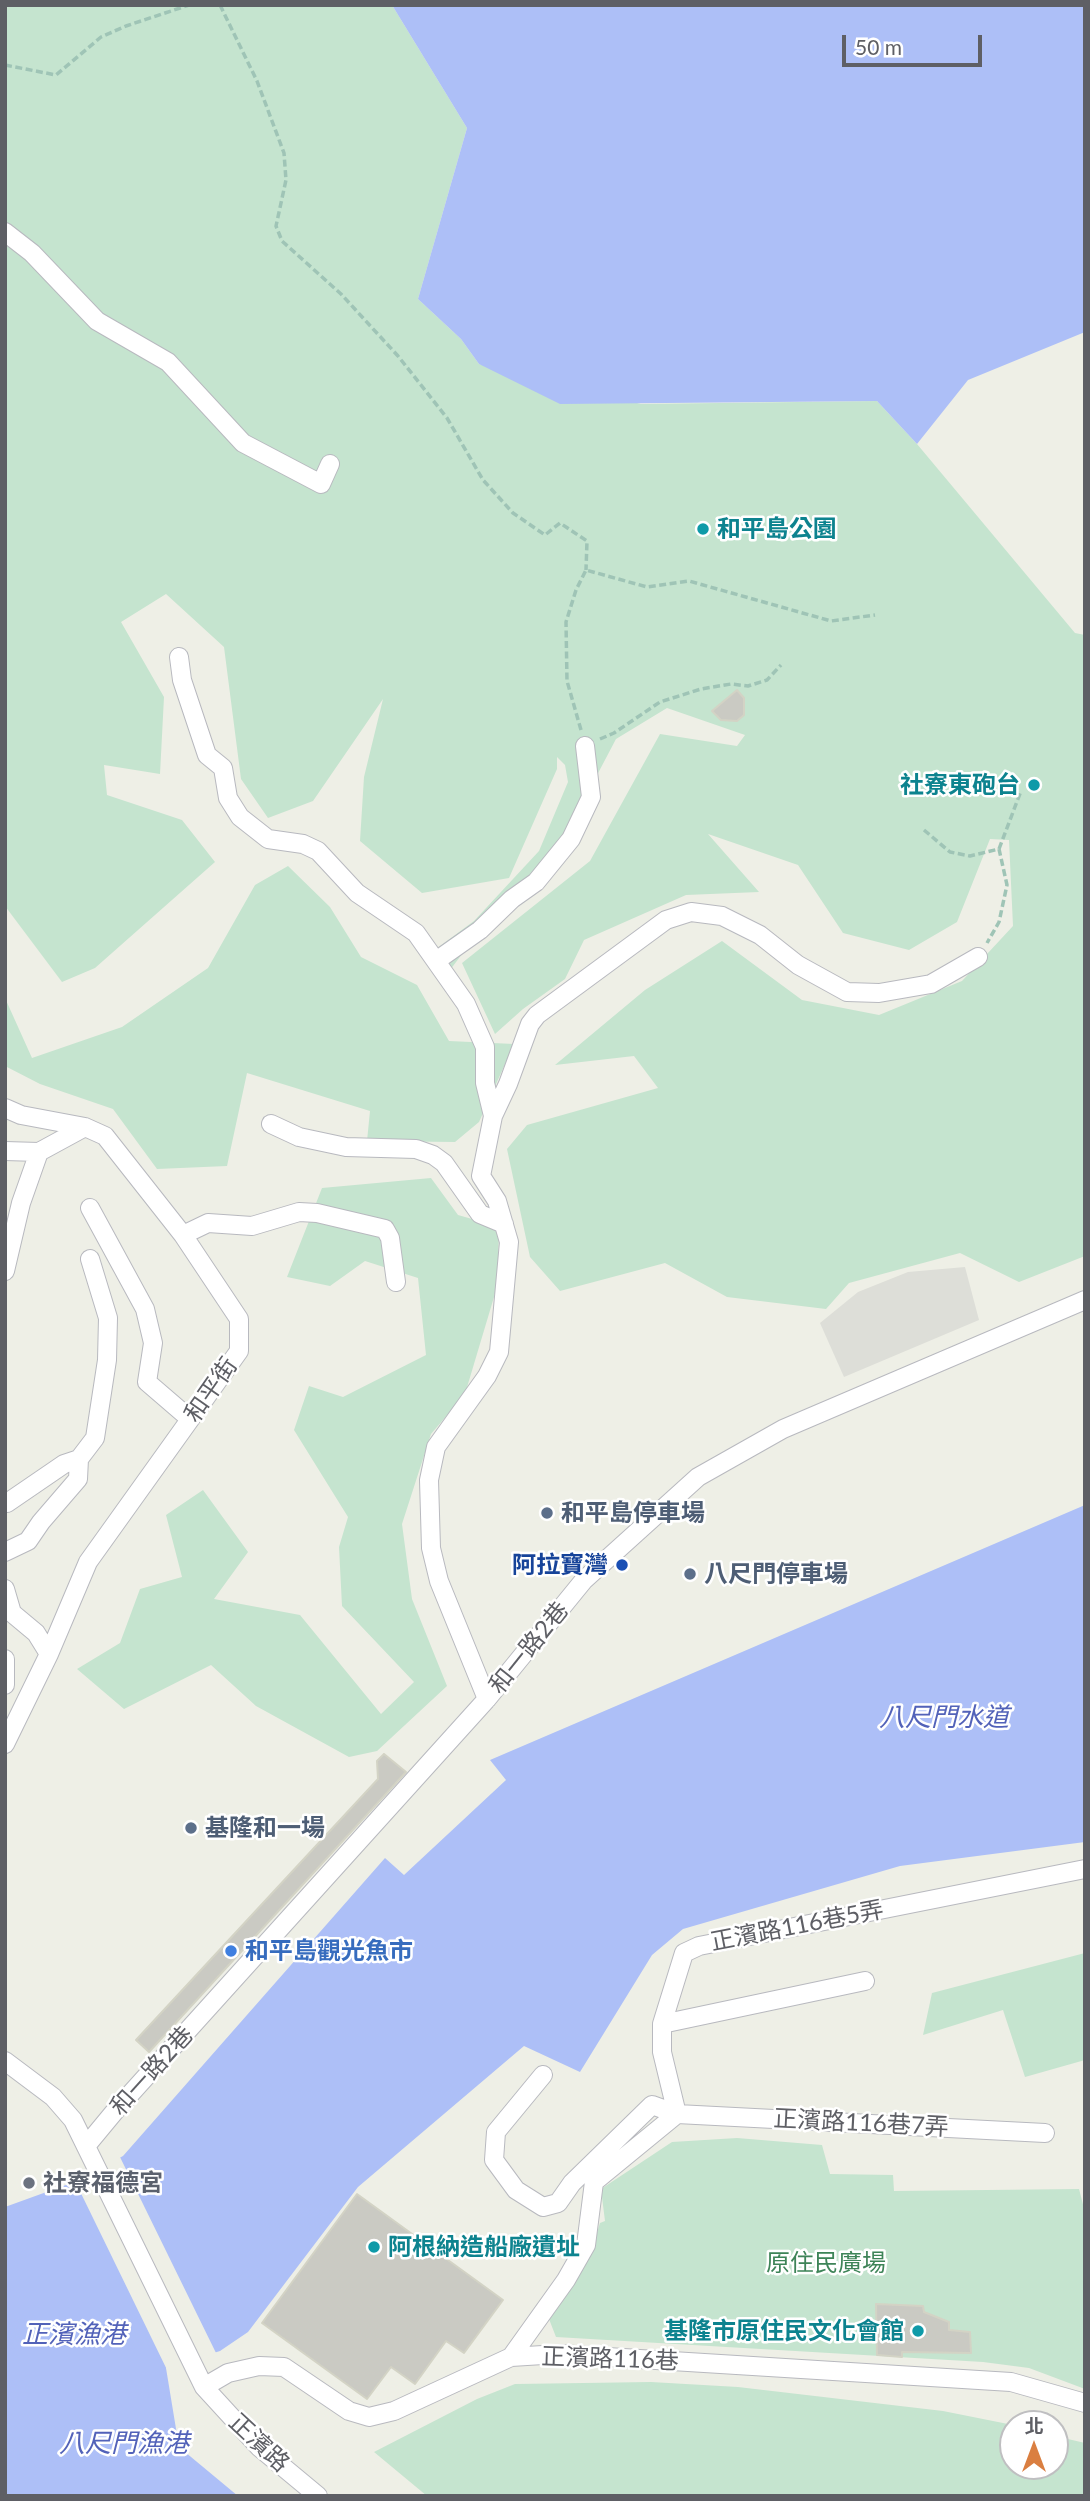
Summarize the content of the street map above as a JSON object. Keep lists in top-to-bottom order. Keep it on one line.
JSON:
{"streets":{"street":["和平街","和一路2巷","正濱路116巷5弄","正濱路116巷7弄","正濱路116巷","正濱路"]},"crossings":[["和一路2巷","正濱路"],["正濱路116巷5弄","正濱路116巷7弄"],["正濱路116巷","正濱路"]],"water":["八尺門水道","正濱漁港","八尺門漁港"],"parks":["原住民廣場"],"places":["和平島公園","社寮東砲台","和平島停車場","阿拉寶灣","八尺門停車場","基隆和一場","和平島觀光魚市","社寮福德宮","阿根納造船廠遺址","基隆市原住民文化會館"],"scale_bar":"50 m","north":"top"}
